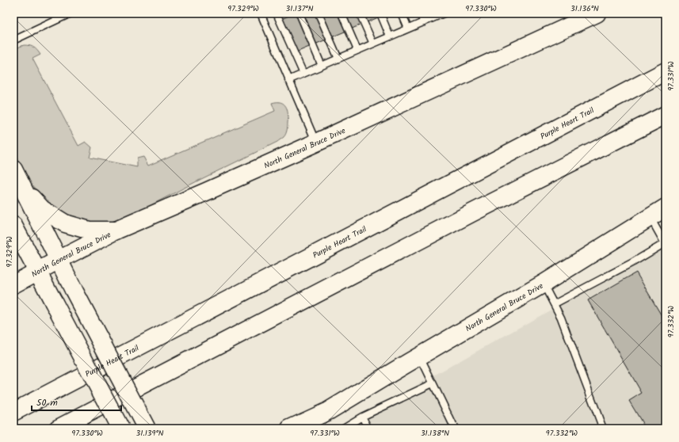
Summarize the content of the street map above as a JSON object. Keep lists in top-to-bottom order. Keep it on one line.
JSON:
{"streets":{"main road":["Purple Heart Trail","North General Bruce Drive"]},"scale_bar":"50 m","coordinates":["97.329°W","31.137°N","97.330°W","31.136°N","97.331°W","97.332°W","31.139°N","31.138°N"]}
